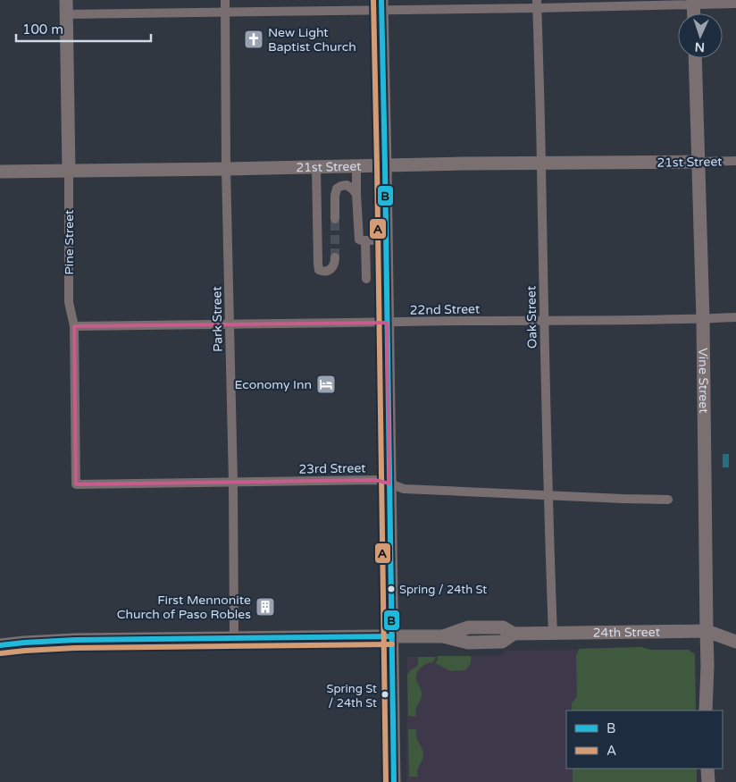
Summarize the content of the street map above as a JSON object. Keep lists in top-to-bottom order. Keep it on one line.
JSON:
{"streets":{"street":["21st Street","Pine Street","22nd Street","Oak Street","Park Street","Vine Street","23rd Street","24th Street"]},"crossings":[["21st Street","Pine Street"],["21st Street","Oak Street"],["21st Street","Park Street"],["21st Street","Vine Street"],["Pine Street","22nd Street"],["Pine Street","23rd Street"],["22nd Street","Oak Street"],["22nd Street","Park Street"],["22nd Street","Vine Street"],["Oak Street","23rd Street"],["Oak Street","24th Street"],["Park Street","23rd Street"],["Park Street","24th Street"],["Vine Street","24th Street"]],"places":{"church":["New Light Baptist Church"],"hotel":["Economy Inn"],"other":["Spring / 24th St","Spring St / 24th St"],"building":["First Mennonite Church of Paso Robles"]},"lines":["transit line B","transit line A"],"legend":["B","A"],"scale_bar":"100 m","north":"bottom"}
